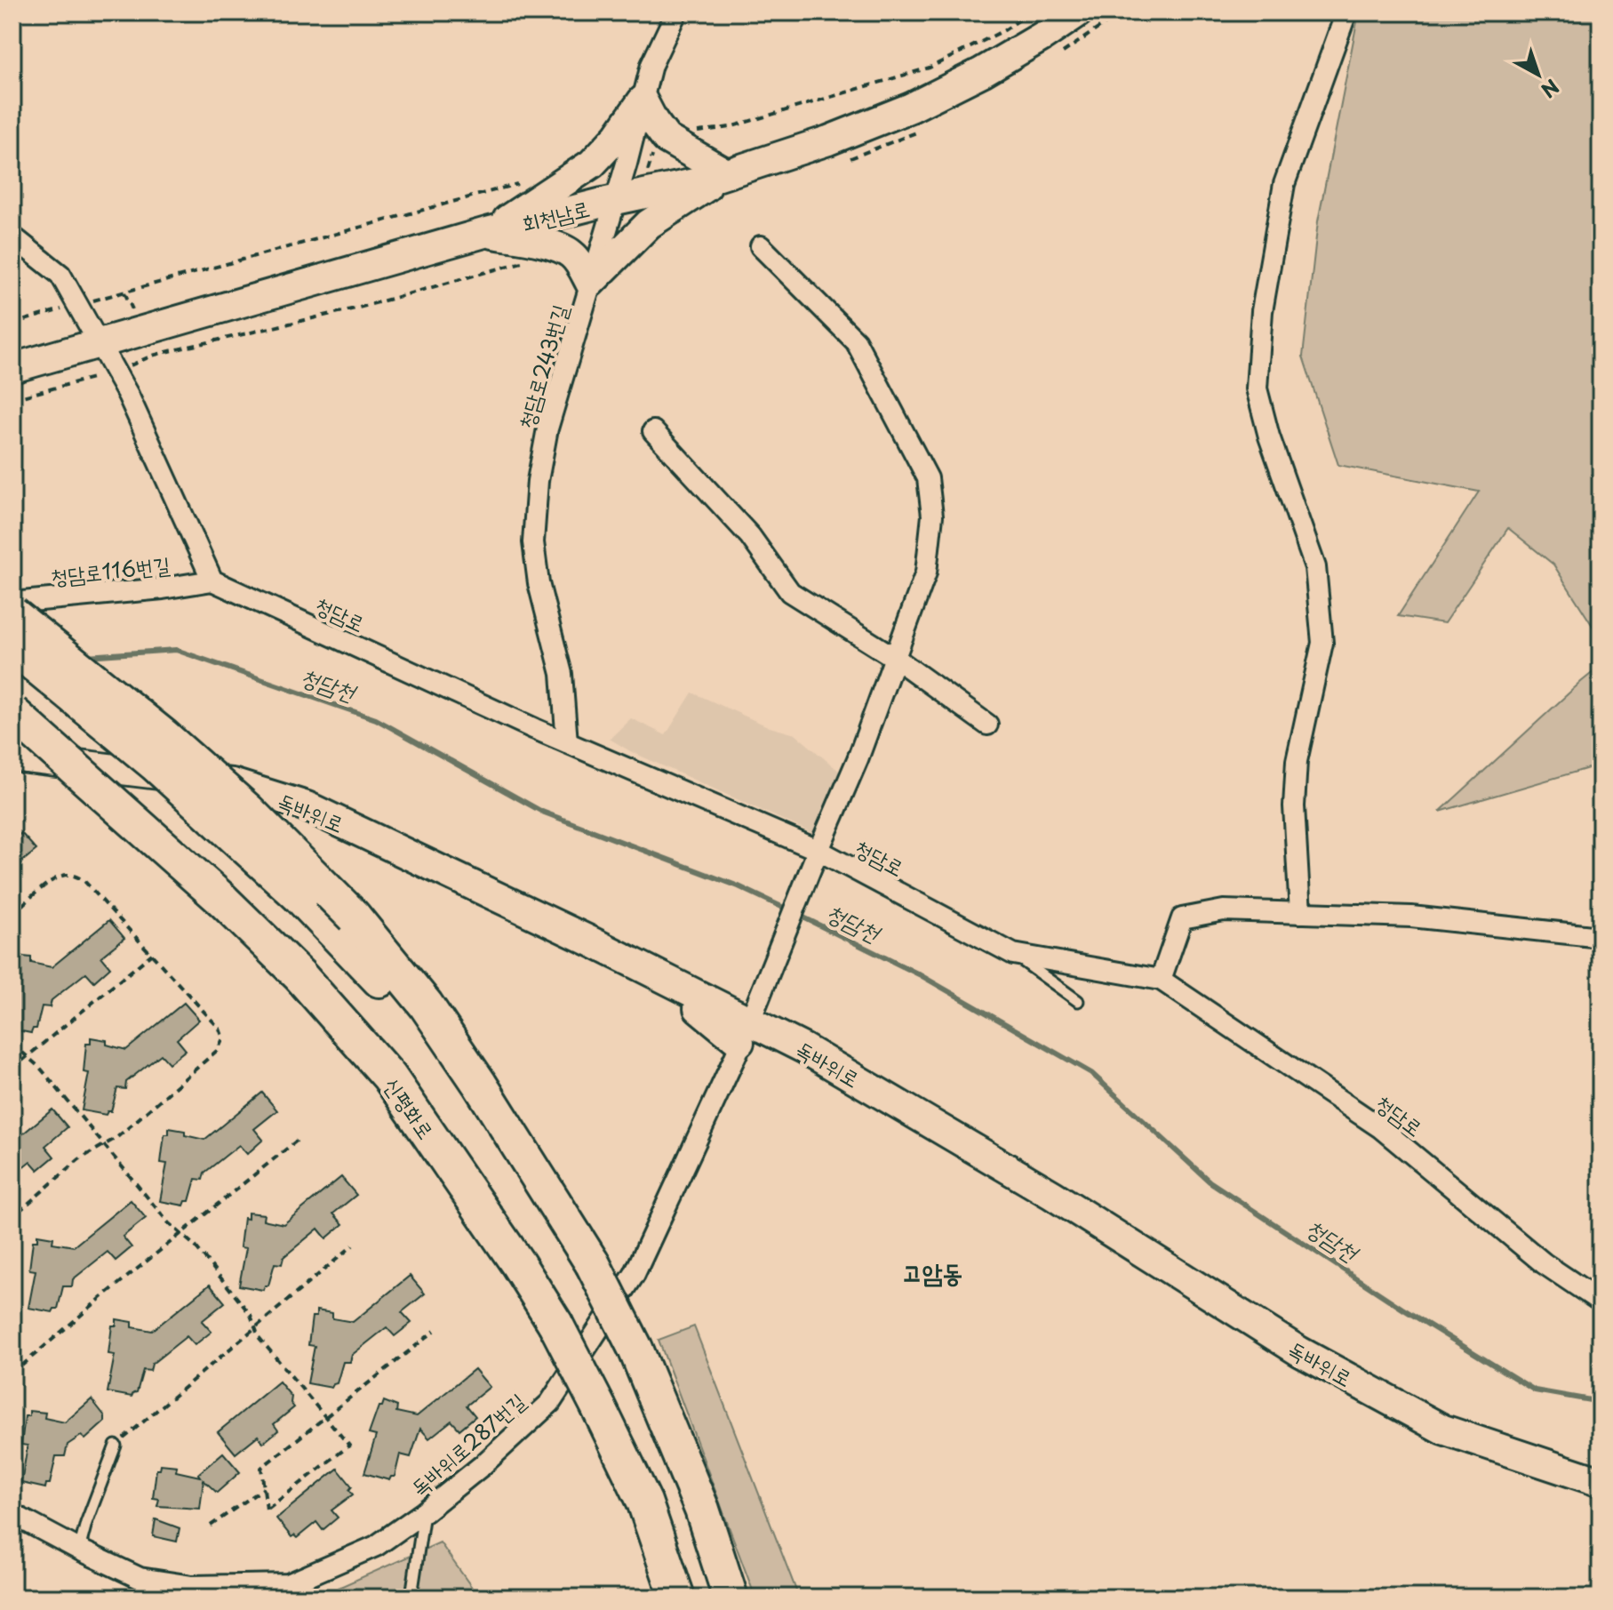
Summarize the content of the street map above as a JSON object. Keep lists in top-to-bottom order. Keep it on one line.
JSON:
{"streets":{"highway":["신평화로"],"main road":["회천남로","독바위로"],"street":["청담로243번길","청담로116번길","청담로","독바위로287번길"]},"crossings":[["회천남로","청담로243번길"],["청담로243번길","청담로"],["청담로116번길","청담로"],["독바위로","독바위로287번길"]],"districts":["고암동"],"water":["청담천"],"north":"bottom right"}
